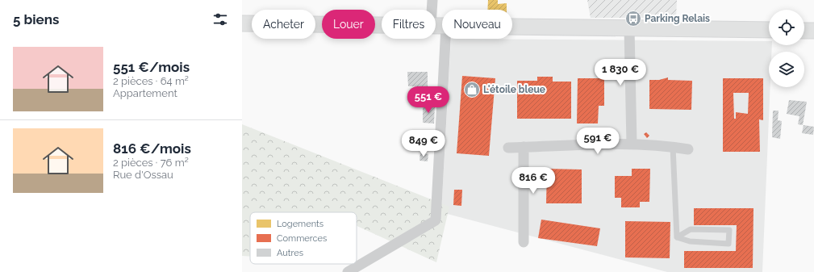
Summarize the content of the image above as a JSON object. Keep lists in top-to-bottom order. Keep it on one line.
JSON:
{"places":{"bus stop":["Parking Relais"],"shop":["L'étoile bleue"]},"legend":["Logements","Commerces","Autres"],"page":{"heading":"5 biens","chip":["Acheter","Louer","Filtres","Nouveau"],"list":[{"name":"551 €/mois","note":"2 pièces · 64 m² · Appartement"},{"name":"816 €/mois","note":"2 pièces · 76 m² · Rue d'Ossau"}],"price":["1 830 €","551 €","591 €","849 €","816 €"]}}
